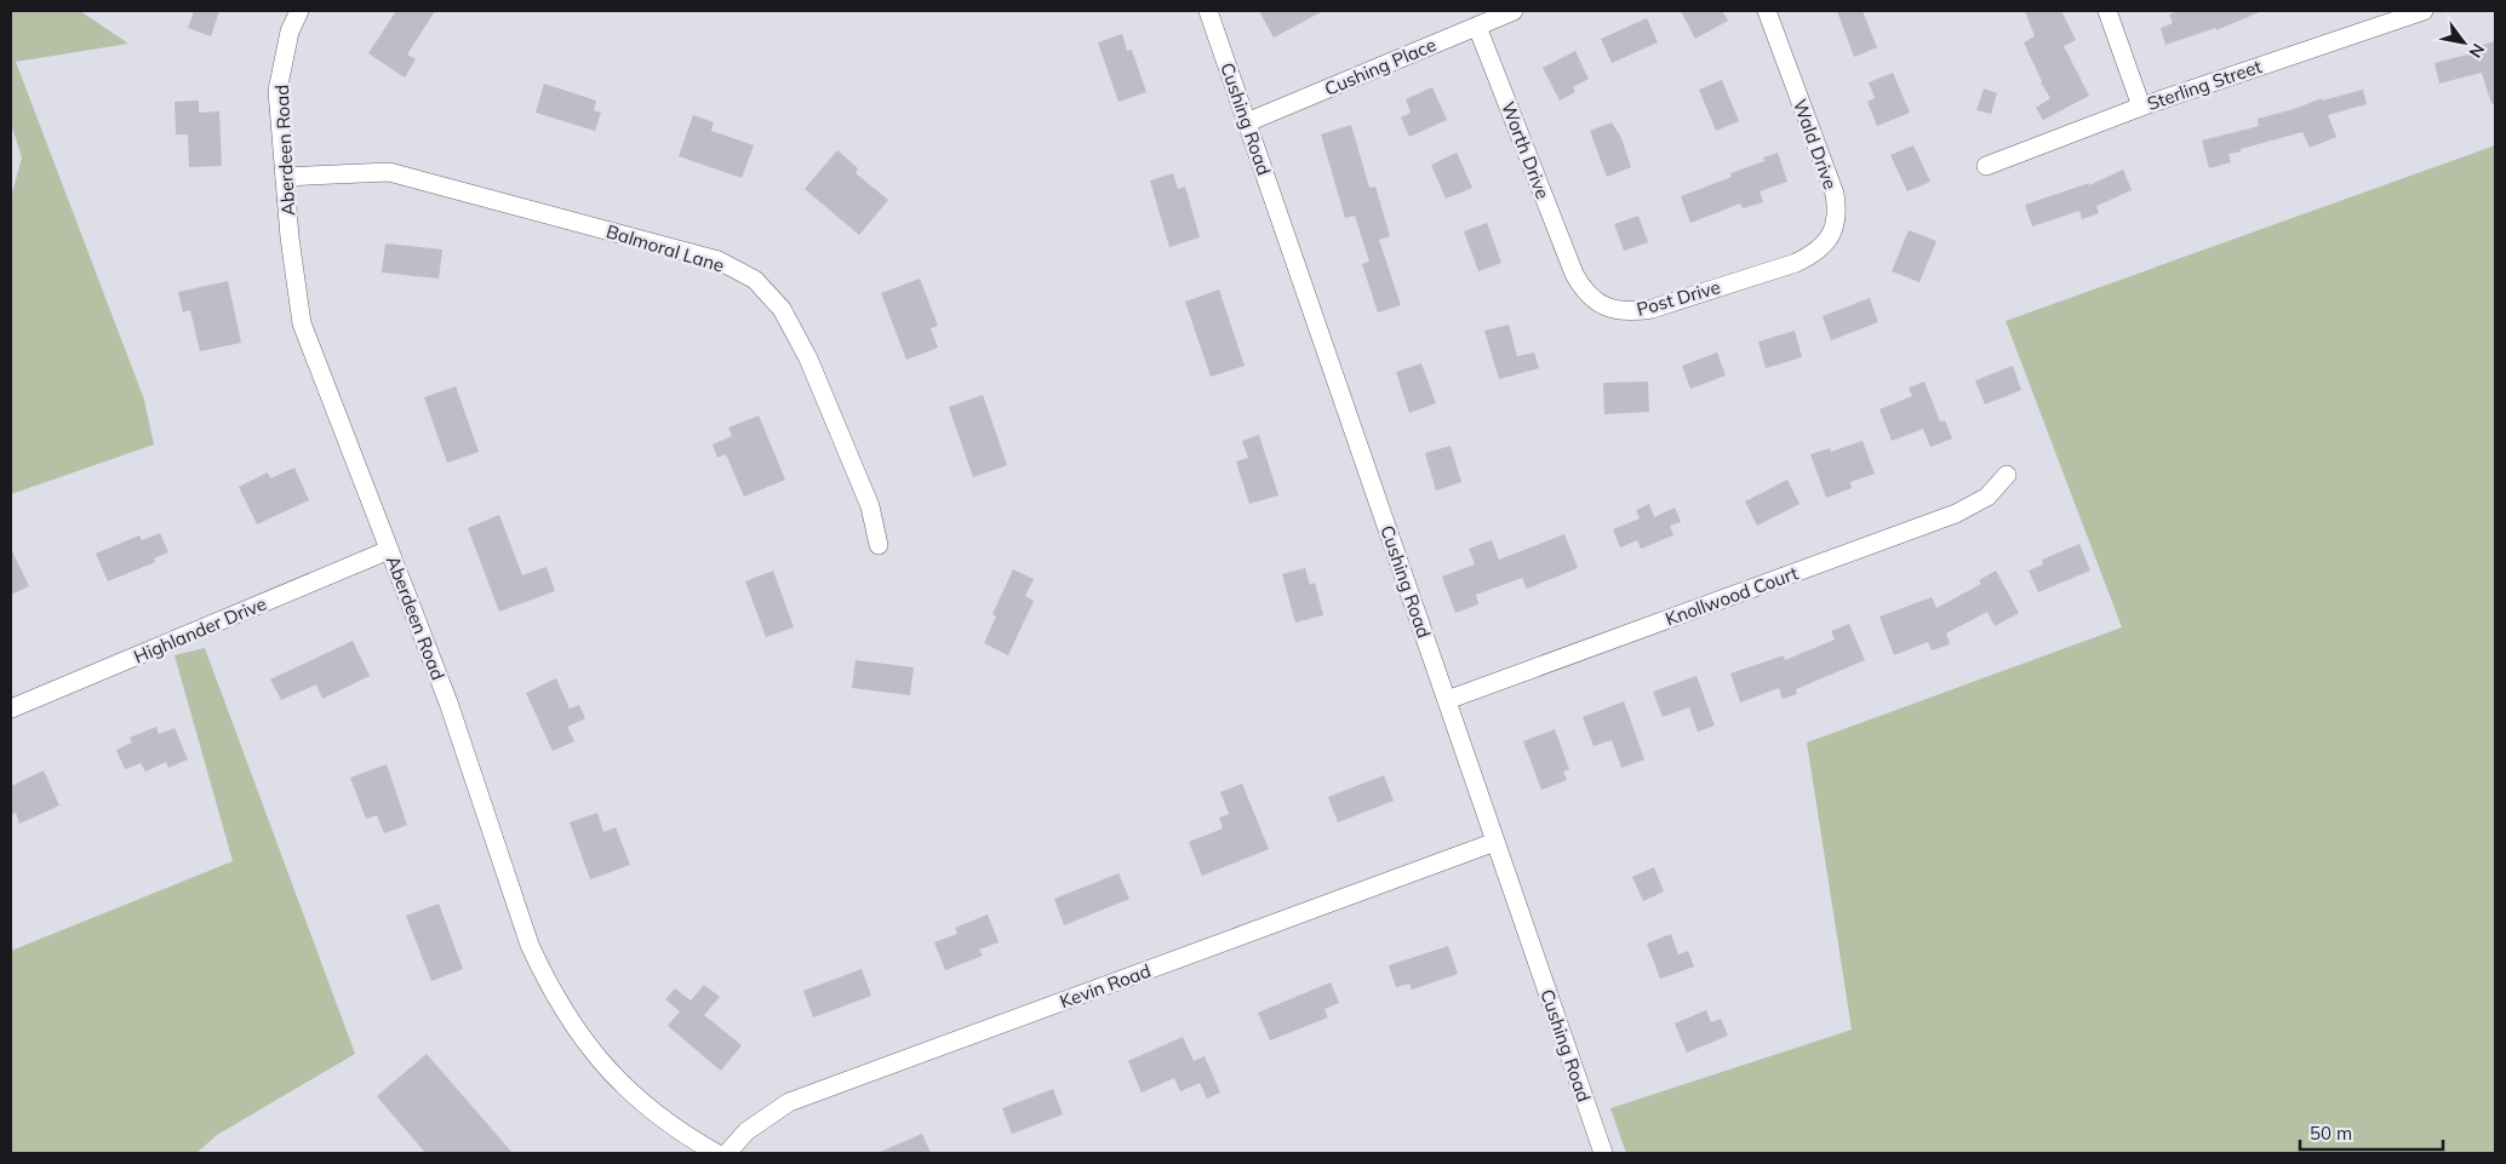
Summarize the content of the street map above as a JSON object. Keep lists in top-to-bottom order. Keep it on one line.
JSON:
{"streets":{"street":["Cushing Place","Sterling Street","Cushing Road","Wald Drive","Aberdeen Road","Worth Drive","Balmoral Lane","Post Drive","Knollwood Court","Highlander Drive","Kevin Road"]},"crossings":[["Cushing Place","Cushing Road"],["Cushing Place","Worth Drive"],["Cushing Road","Knollwood Court"],["Cushing Road","Kevin Road"],["Wald Drive","Post Drive"],["Aberdeen Road","Balmoral Lane"],["Aberdeen Road","Highlander Drive"],["Worth Drive","Post Drive"]],"scale_bar":"50 m","north":"bottom right"}
